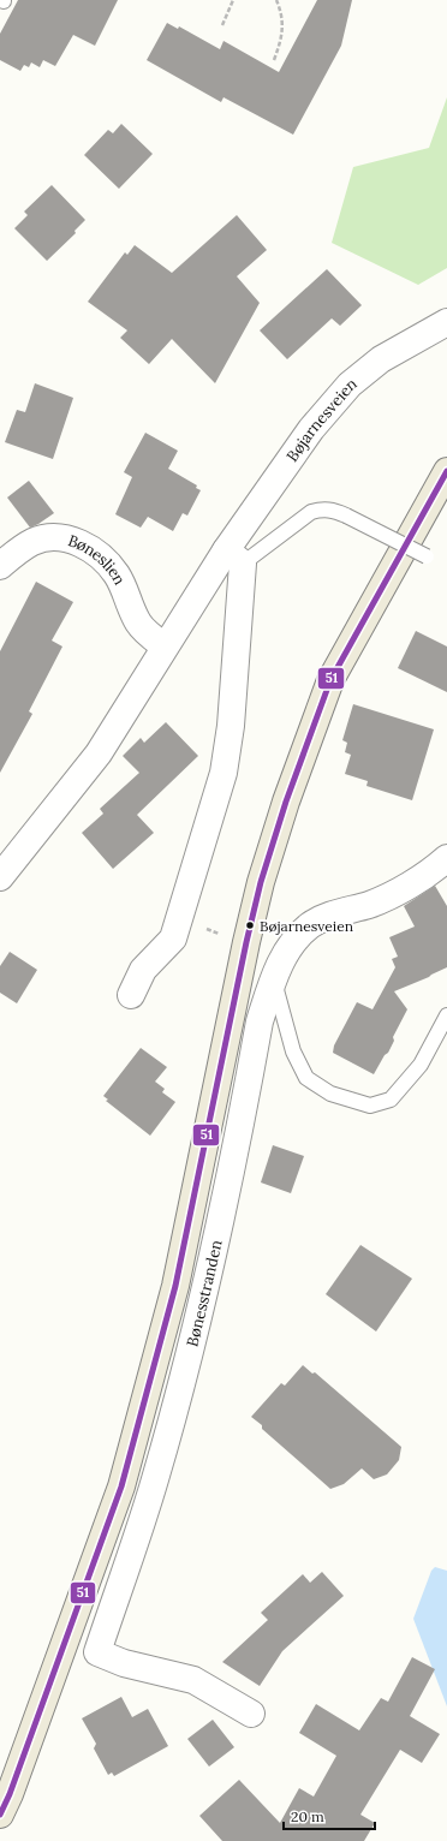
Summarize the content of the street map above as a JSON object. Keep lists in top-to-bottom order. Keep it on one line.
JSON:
{"streets":{"street":["Bøjarnesveien","Bøneslien","Bønesstranden"]},"crossings":[["Bøjarnesveien","Bøneslien"]],"places":["Bøjarnesveien"],"lines":["transit line 51"],"scale_bar":"20 m"}
